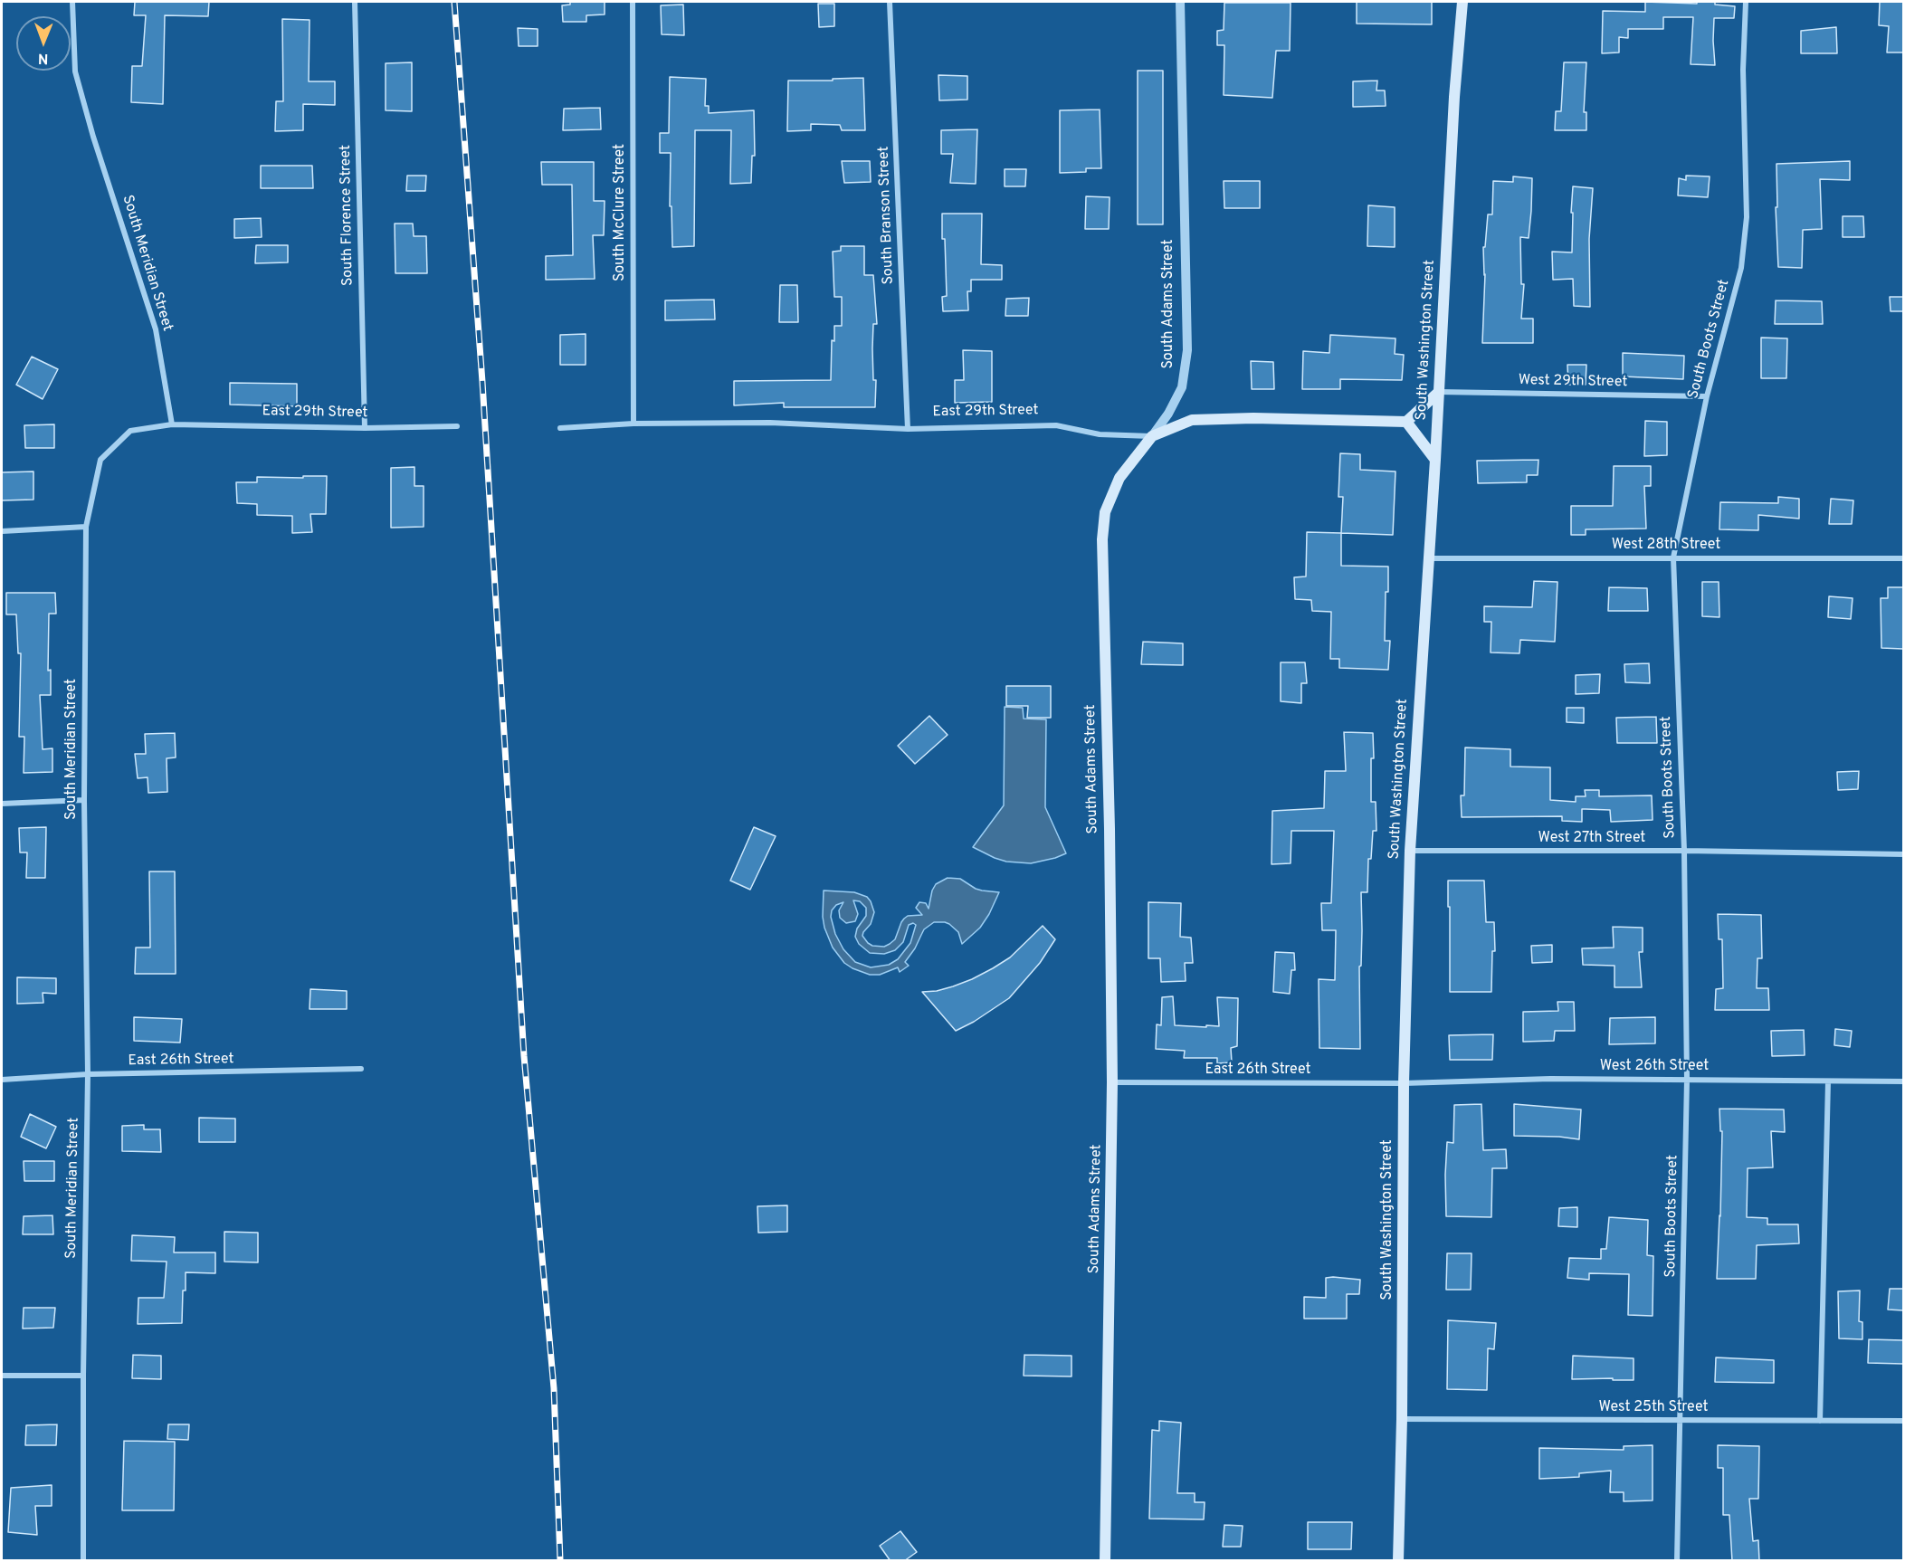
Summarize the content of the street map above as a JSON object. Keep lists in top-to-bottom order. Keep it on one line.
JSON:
{"streets":{"main road":["South Adams Street","South Washington Street","East 29th Street"],"street":["South McClure Street","South Florence Street","South Branson Street","South Meridian Street","South Boots Street","West 29th Street","West 28th Street","West 27th Street","East 26th Street","West 26th Street","West 25th Street"]},"crossings":[["South McClure Street","East 29th Street"],["South Florence Street","East 29th Street"],["South Branson Street","East 29th Street"],["South Meridian Street","East 29th Street"],["South Meridian Street","East 26th Street"],["South Adams Street","East 29th Street"],["South Adams Street","East 26th Street"],["South Boots Street","West 29th Street"],["South Boots Street","West 28th Street"],["South Boots Street","West 27th Street"],["South Boots Street","West 26th Street"],["South Boots Street","West 25th Street"],["South Washington Street","West 29th Street"],["South Washington Street","West 28th Street"],["South Washington Street","West 27th Street"],["South Washington Street","East 26th Street"],["South Washington Street","West 26th Street"],["South Washington Street","West 25th Street"],["East 26th Street","West 26th Street"]],"north":"bottom"}
